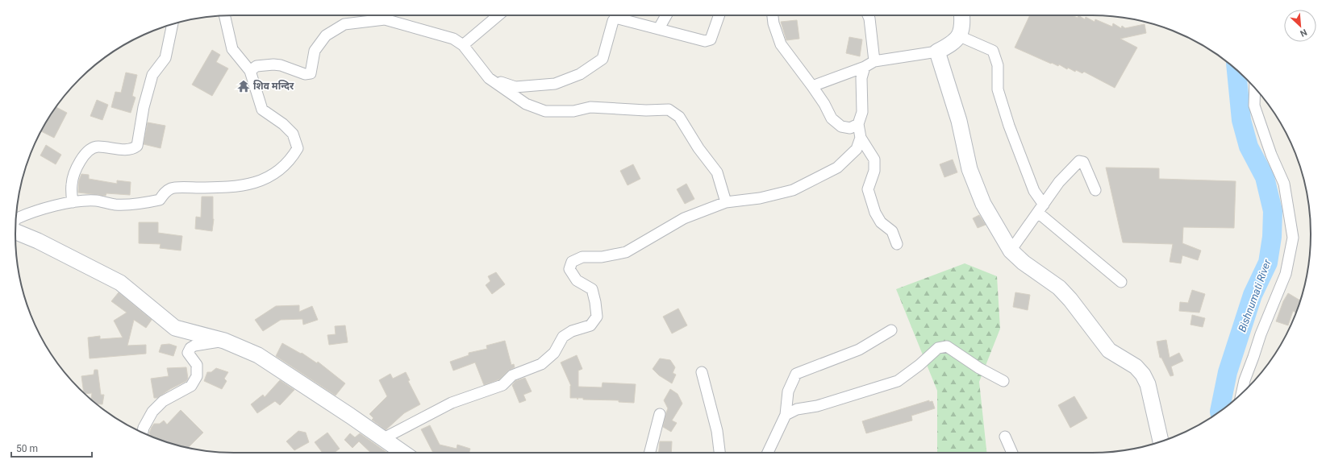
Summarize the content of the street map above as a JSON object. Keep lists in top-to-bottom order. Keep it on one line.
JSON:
{"water":["Bishnumati River"],"places":{"temple":["शिव मन्दिर"]},"scale_bar":"50 m","north":"bottom right"}
